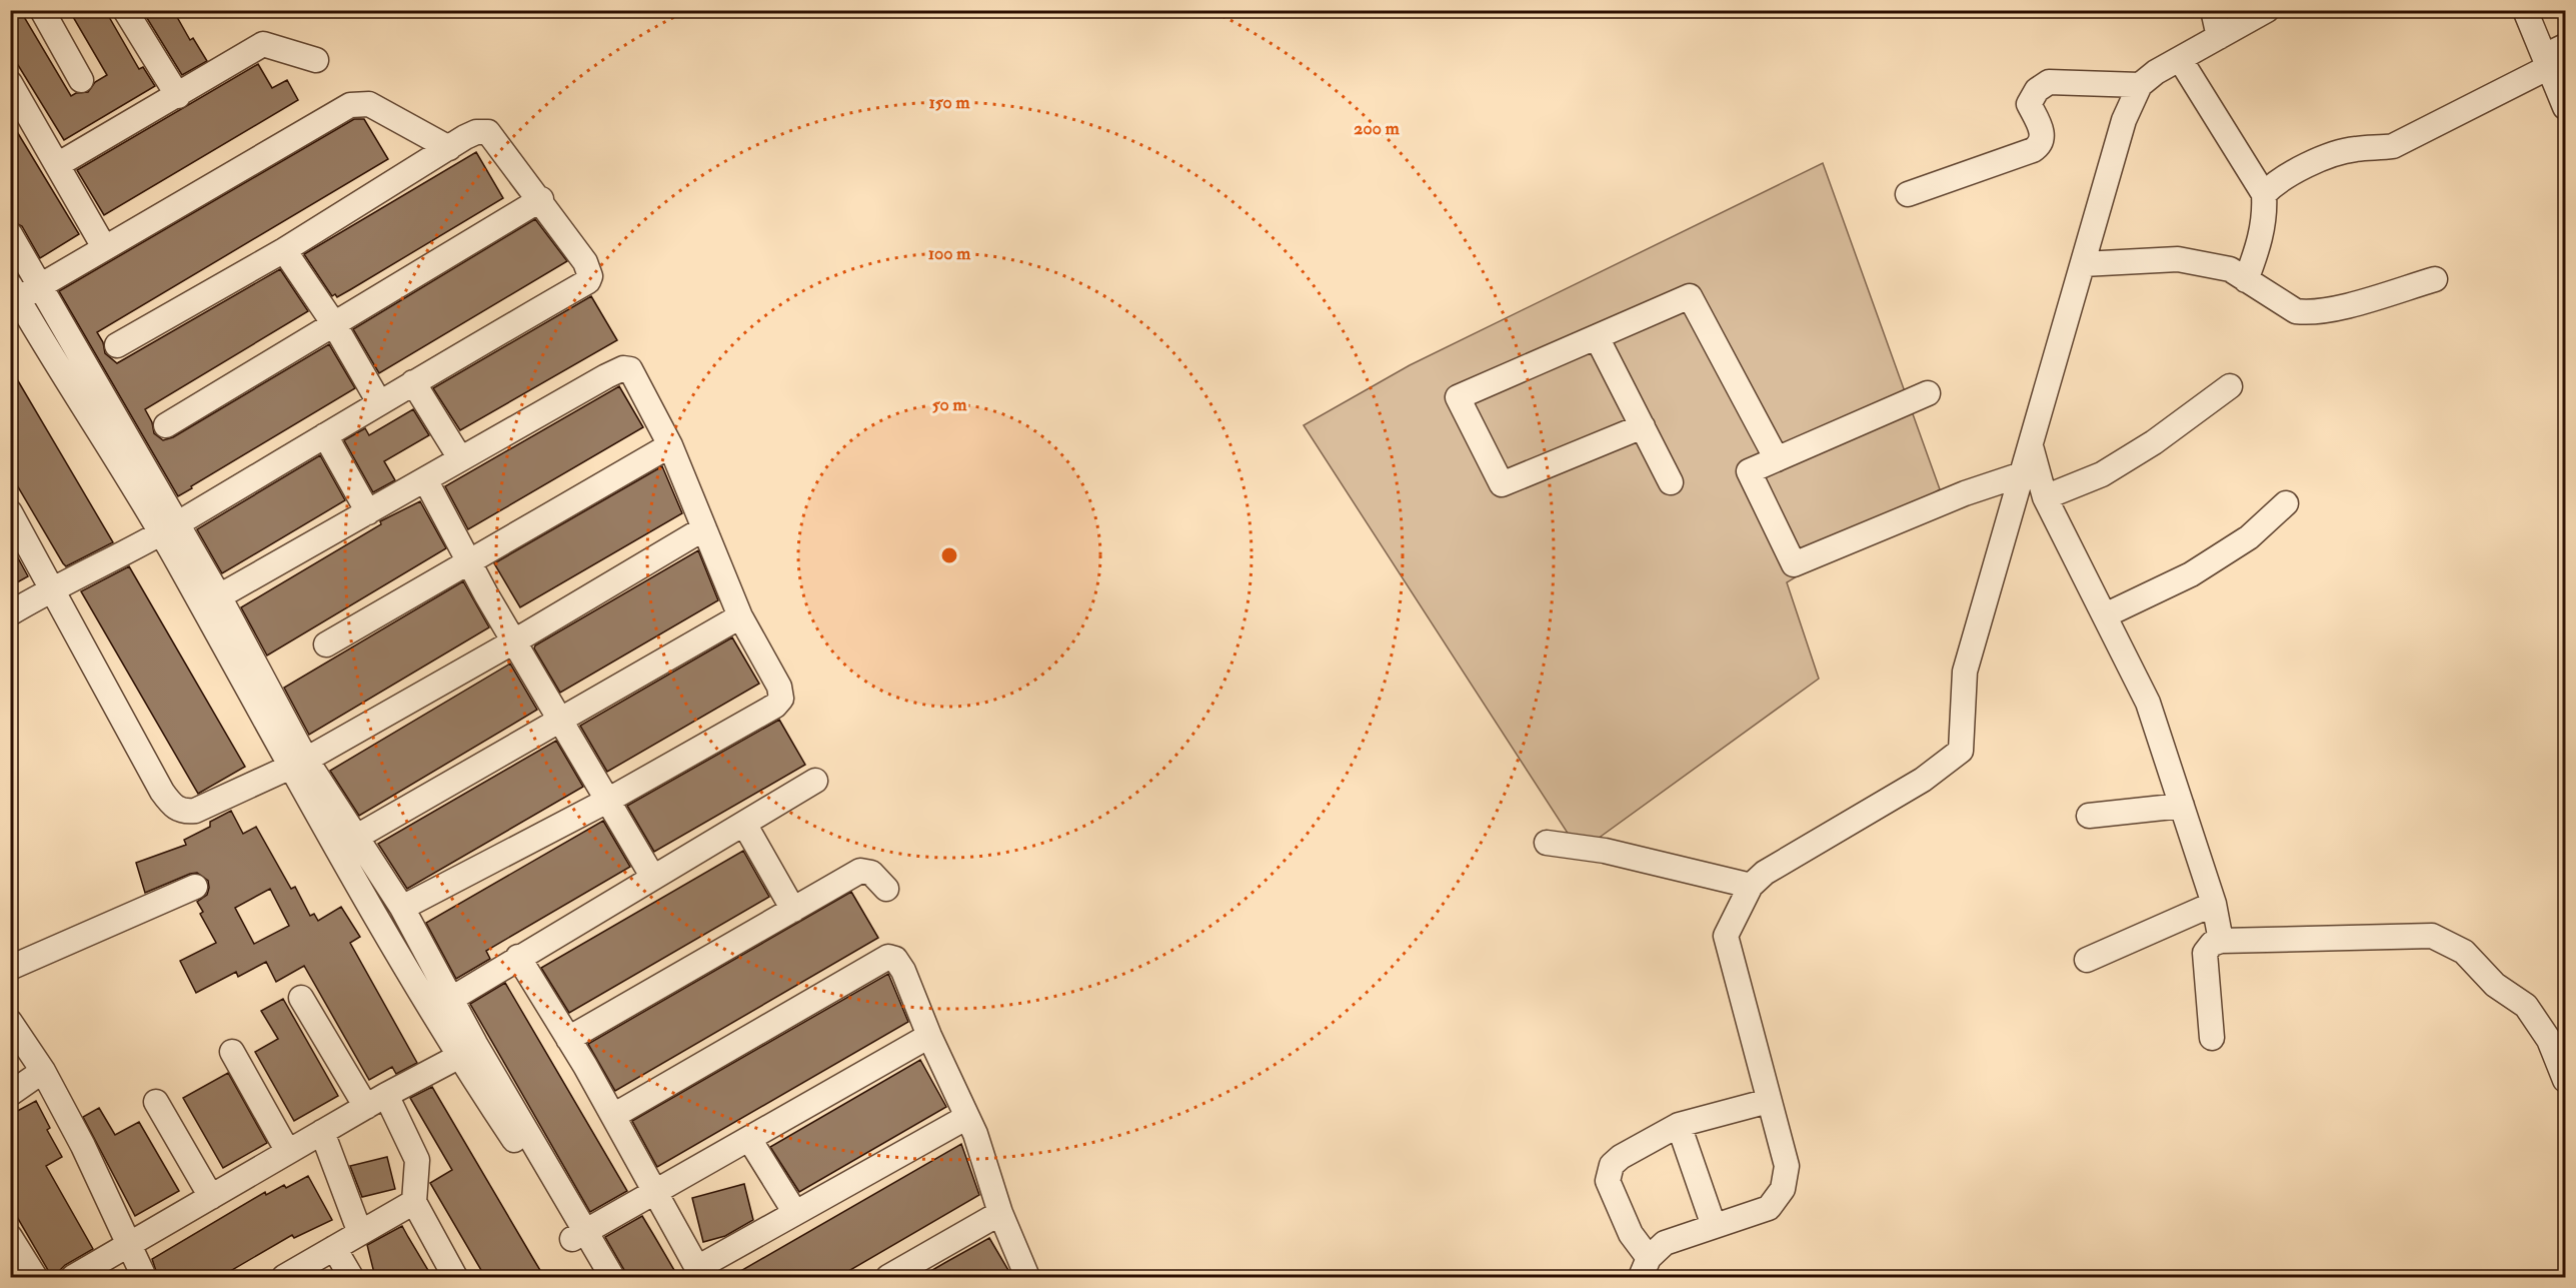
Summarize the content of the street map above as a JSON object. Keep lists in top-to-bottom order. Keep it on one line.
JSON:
{"rings":["150 m","200 m","100 m","50 m"]}
